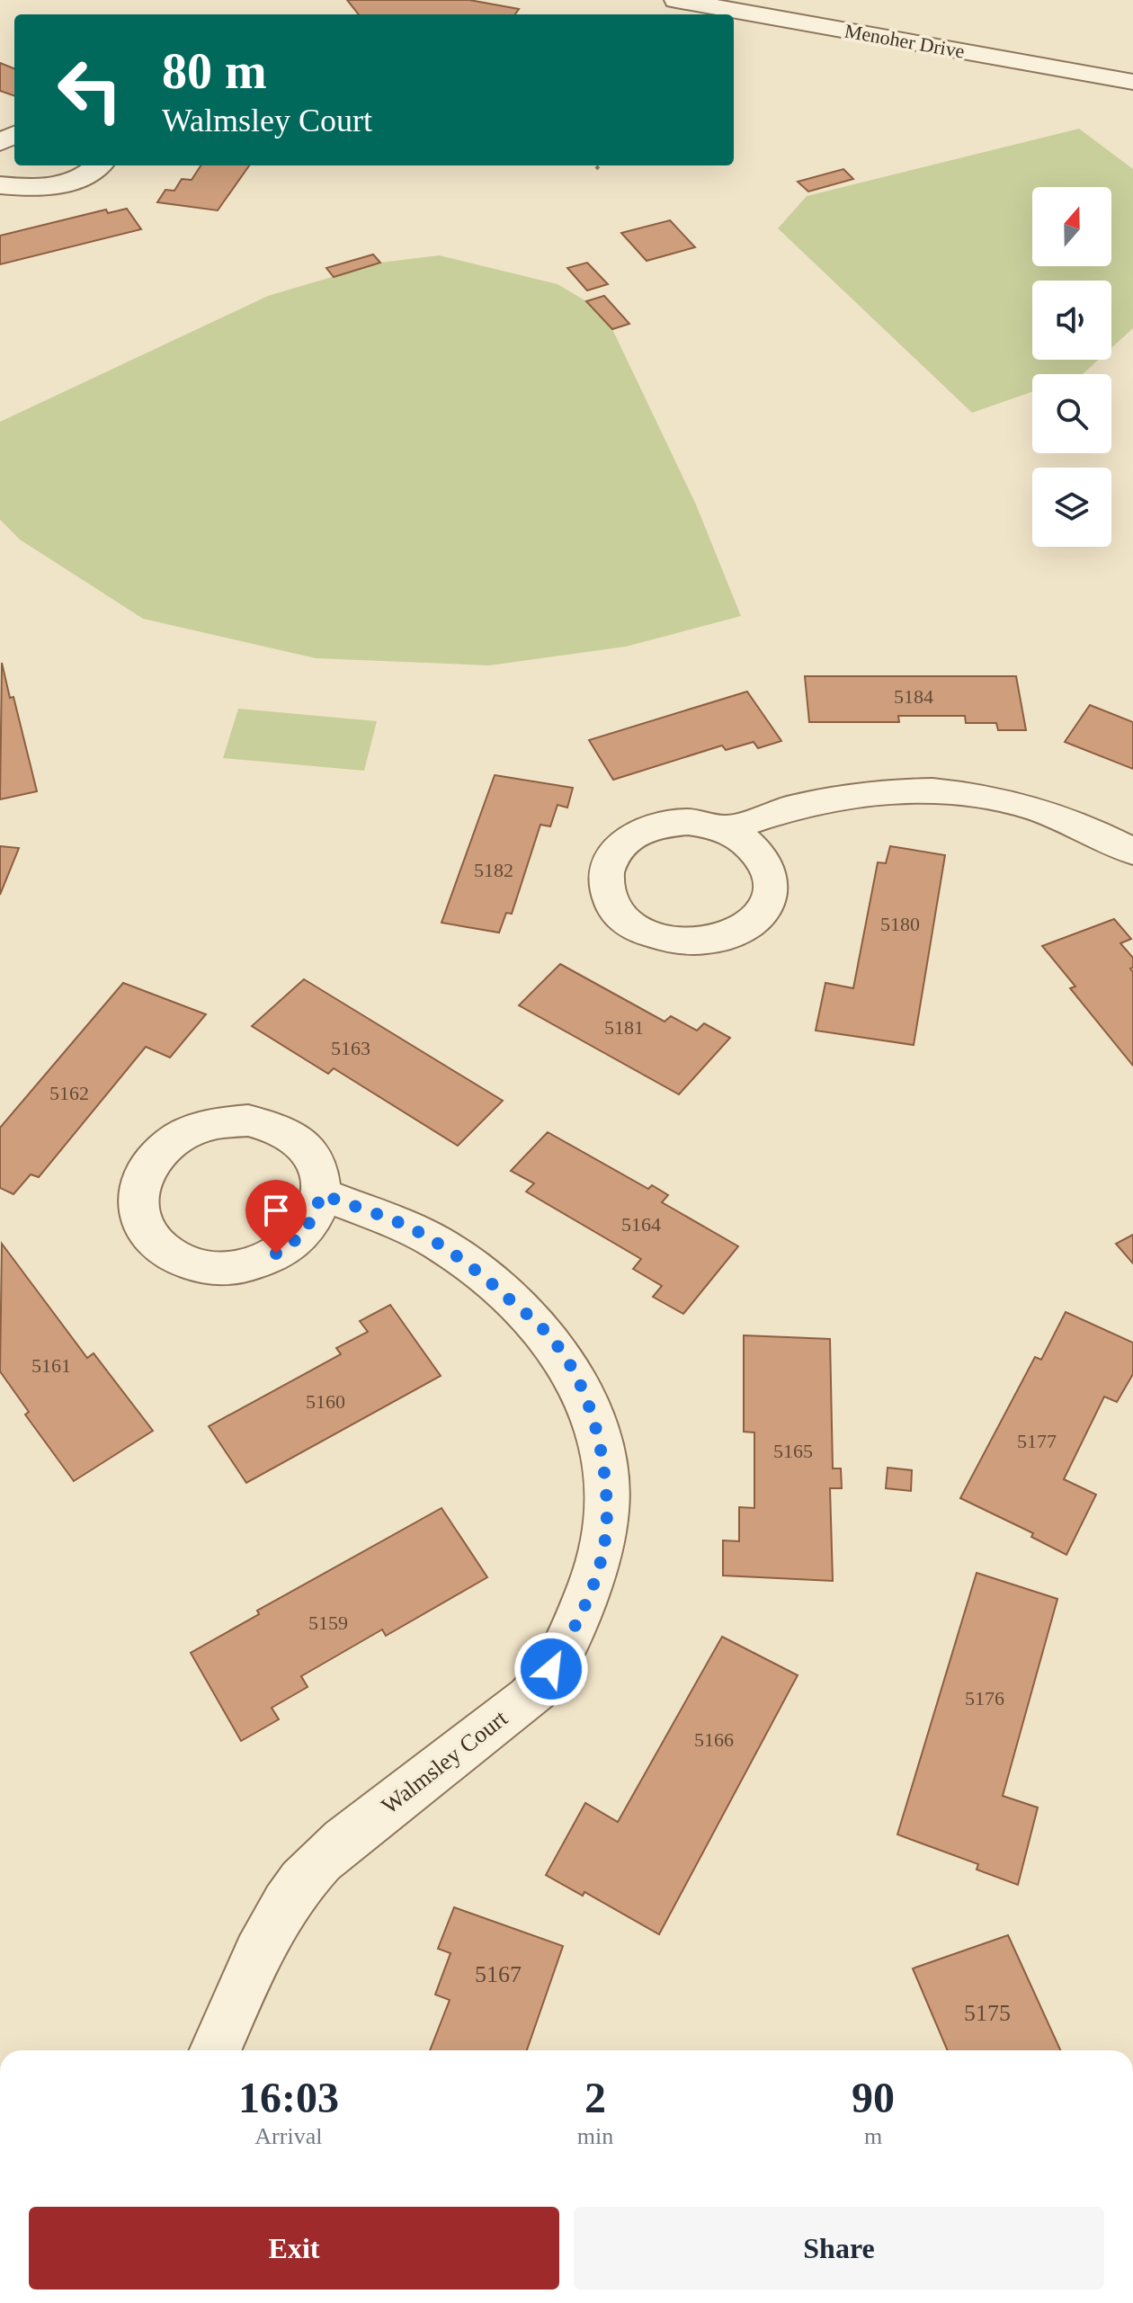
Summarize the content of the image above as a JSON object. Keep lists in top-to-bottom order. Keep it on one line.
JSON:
{"streets":{"street":["Menoher Drive","Walmsley Court"]},"house_numbers":["5184","5182","5180","5181","5163","5162","5164","5161","5160","5177","5165","5159","5176","5166","5167","5175"],"north":"top","page":{"turn":["80 m","Walmsley Court"],"eta":["16:03","Arrival","2","min","90","m"],"buttons":["Exit","Share"]}}
